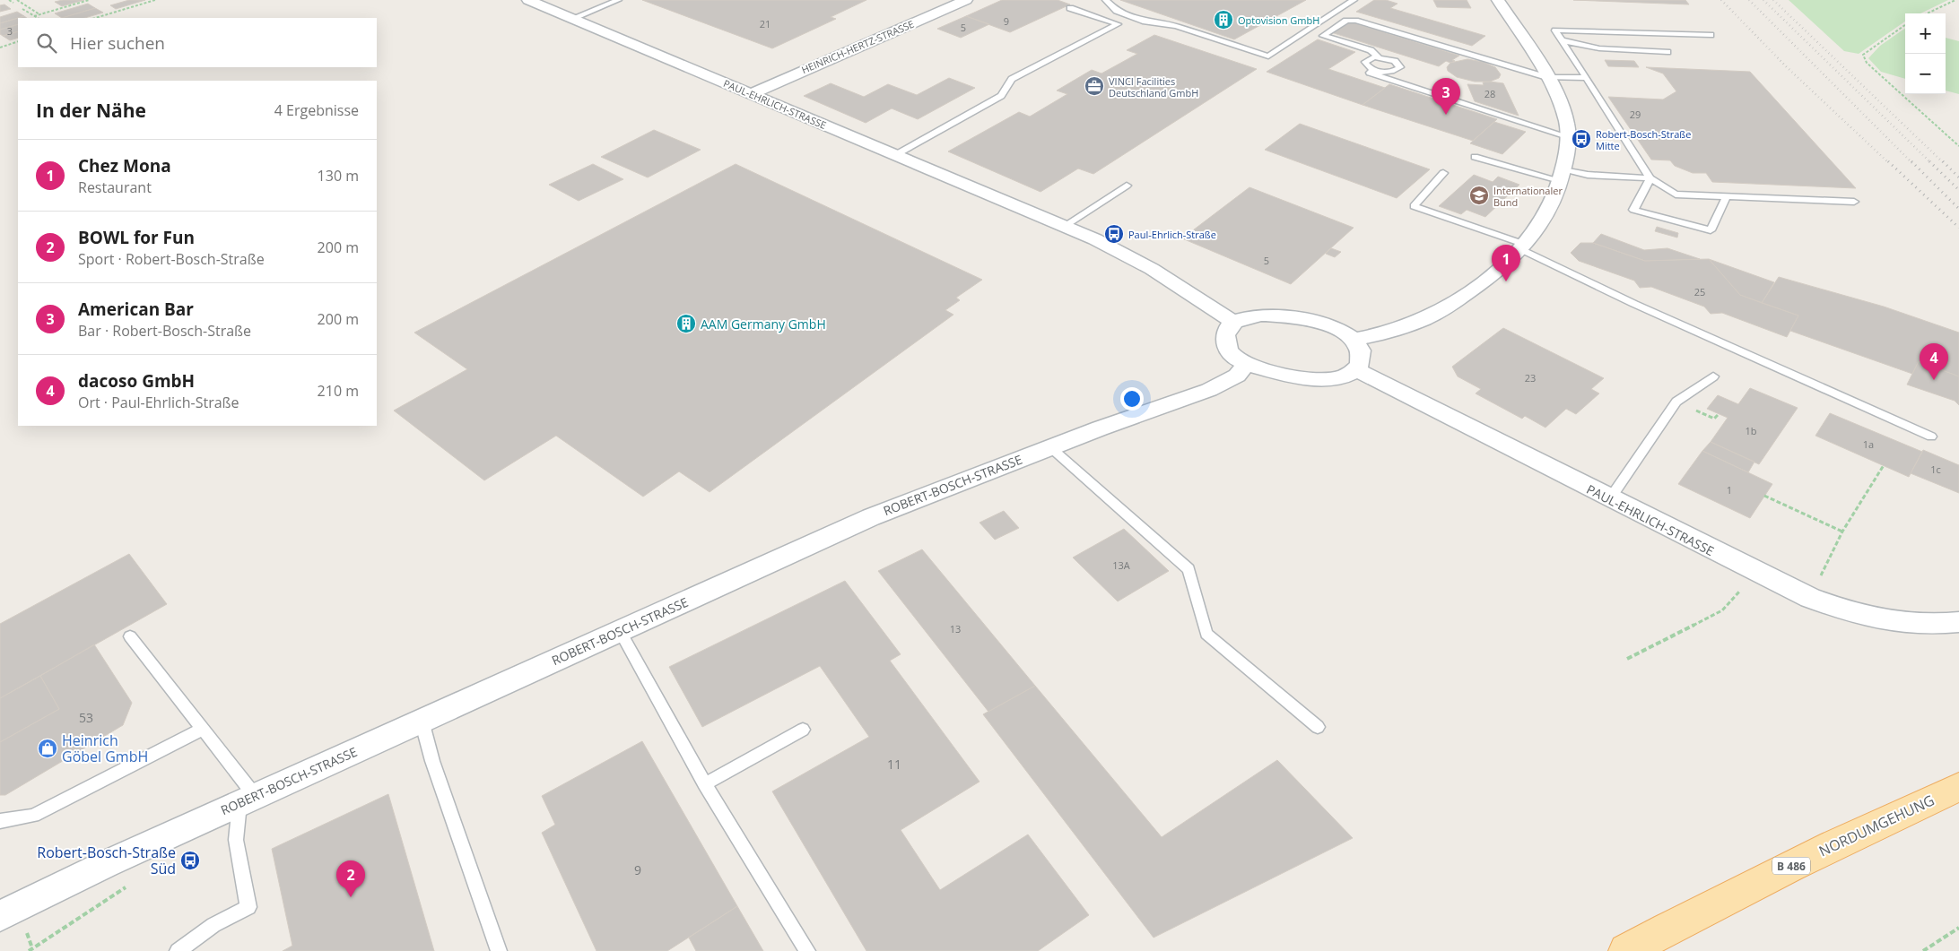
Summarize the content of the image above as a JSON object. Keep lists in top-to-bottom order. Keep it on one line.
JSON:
{"streets":{"main road":["NORDUMGEHUNG","B 486"],"street":["HEINRICH-HERTZ-STRASSE","PAUL-EHRLICH-STRASSE","ROBERT-BOSCH-STRASSE"]},"crossings":[["HEINRICH-HERTZ-STRASSE","PAUL-EHRLICH-STRASSE"]],"places":{"building":["Optovision GmbH","AAM Germany GmbH"],"office":["VINCI Facilities Deutschland GmbH"],"bus stop":["Robert-Bosch-Straße Mitte","Paul-Ehrlich-Straße","Robert-Bosch-Straße Süd"],"school or university":["Internationaler Bund"],"shop":["Heinrich Göbel GmbH"]},"house_numbers":["9","21","5","3","28","29","5","25","23","1b","1a","1c","1","13A","13","53","11","9"],"page":{"map_buttons":["+","−"],"search":"Hier suchen","pins":["3","1","4","2"],"heading":["In der Nähe","4 Ergebnisse"],"list":[{"mark":"1","name":"Chez Mona","note":"Restaurant","value":"130 m"},{"mark":"2","name":"BOWL for Fun","note":"Sport · Robert-Bosch-Straße","value":"200 m"},{"mark":"3","name":"American Bar","note":"Bar · Robert-Bosch-Straße","value":"200 m"},{"mark":"4","name":"dacoso GmbH","note":"Ort · Paul-Ehrlich-Straße","value":"210 m"}]}}
